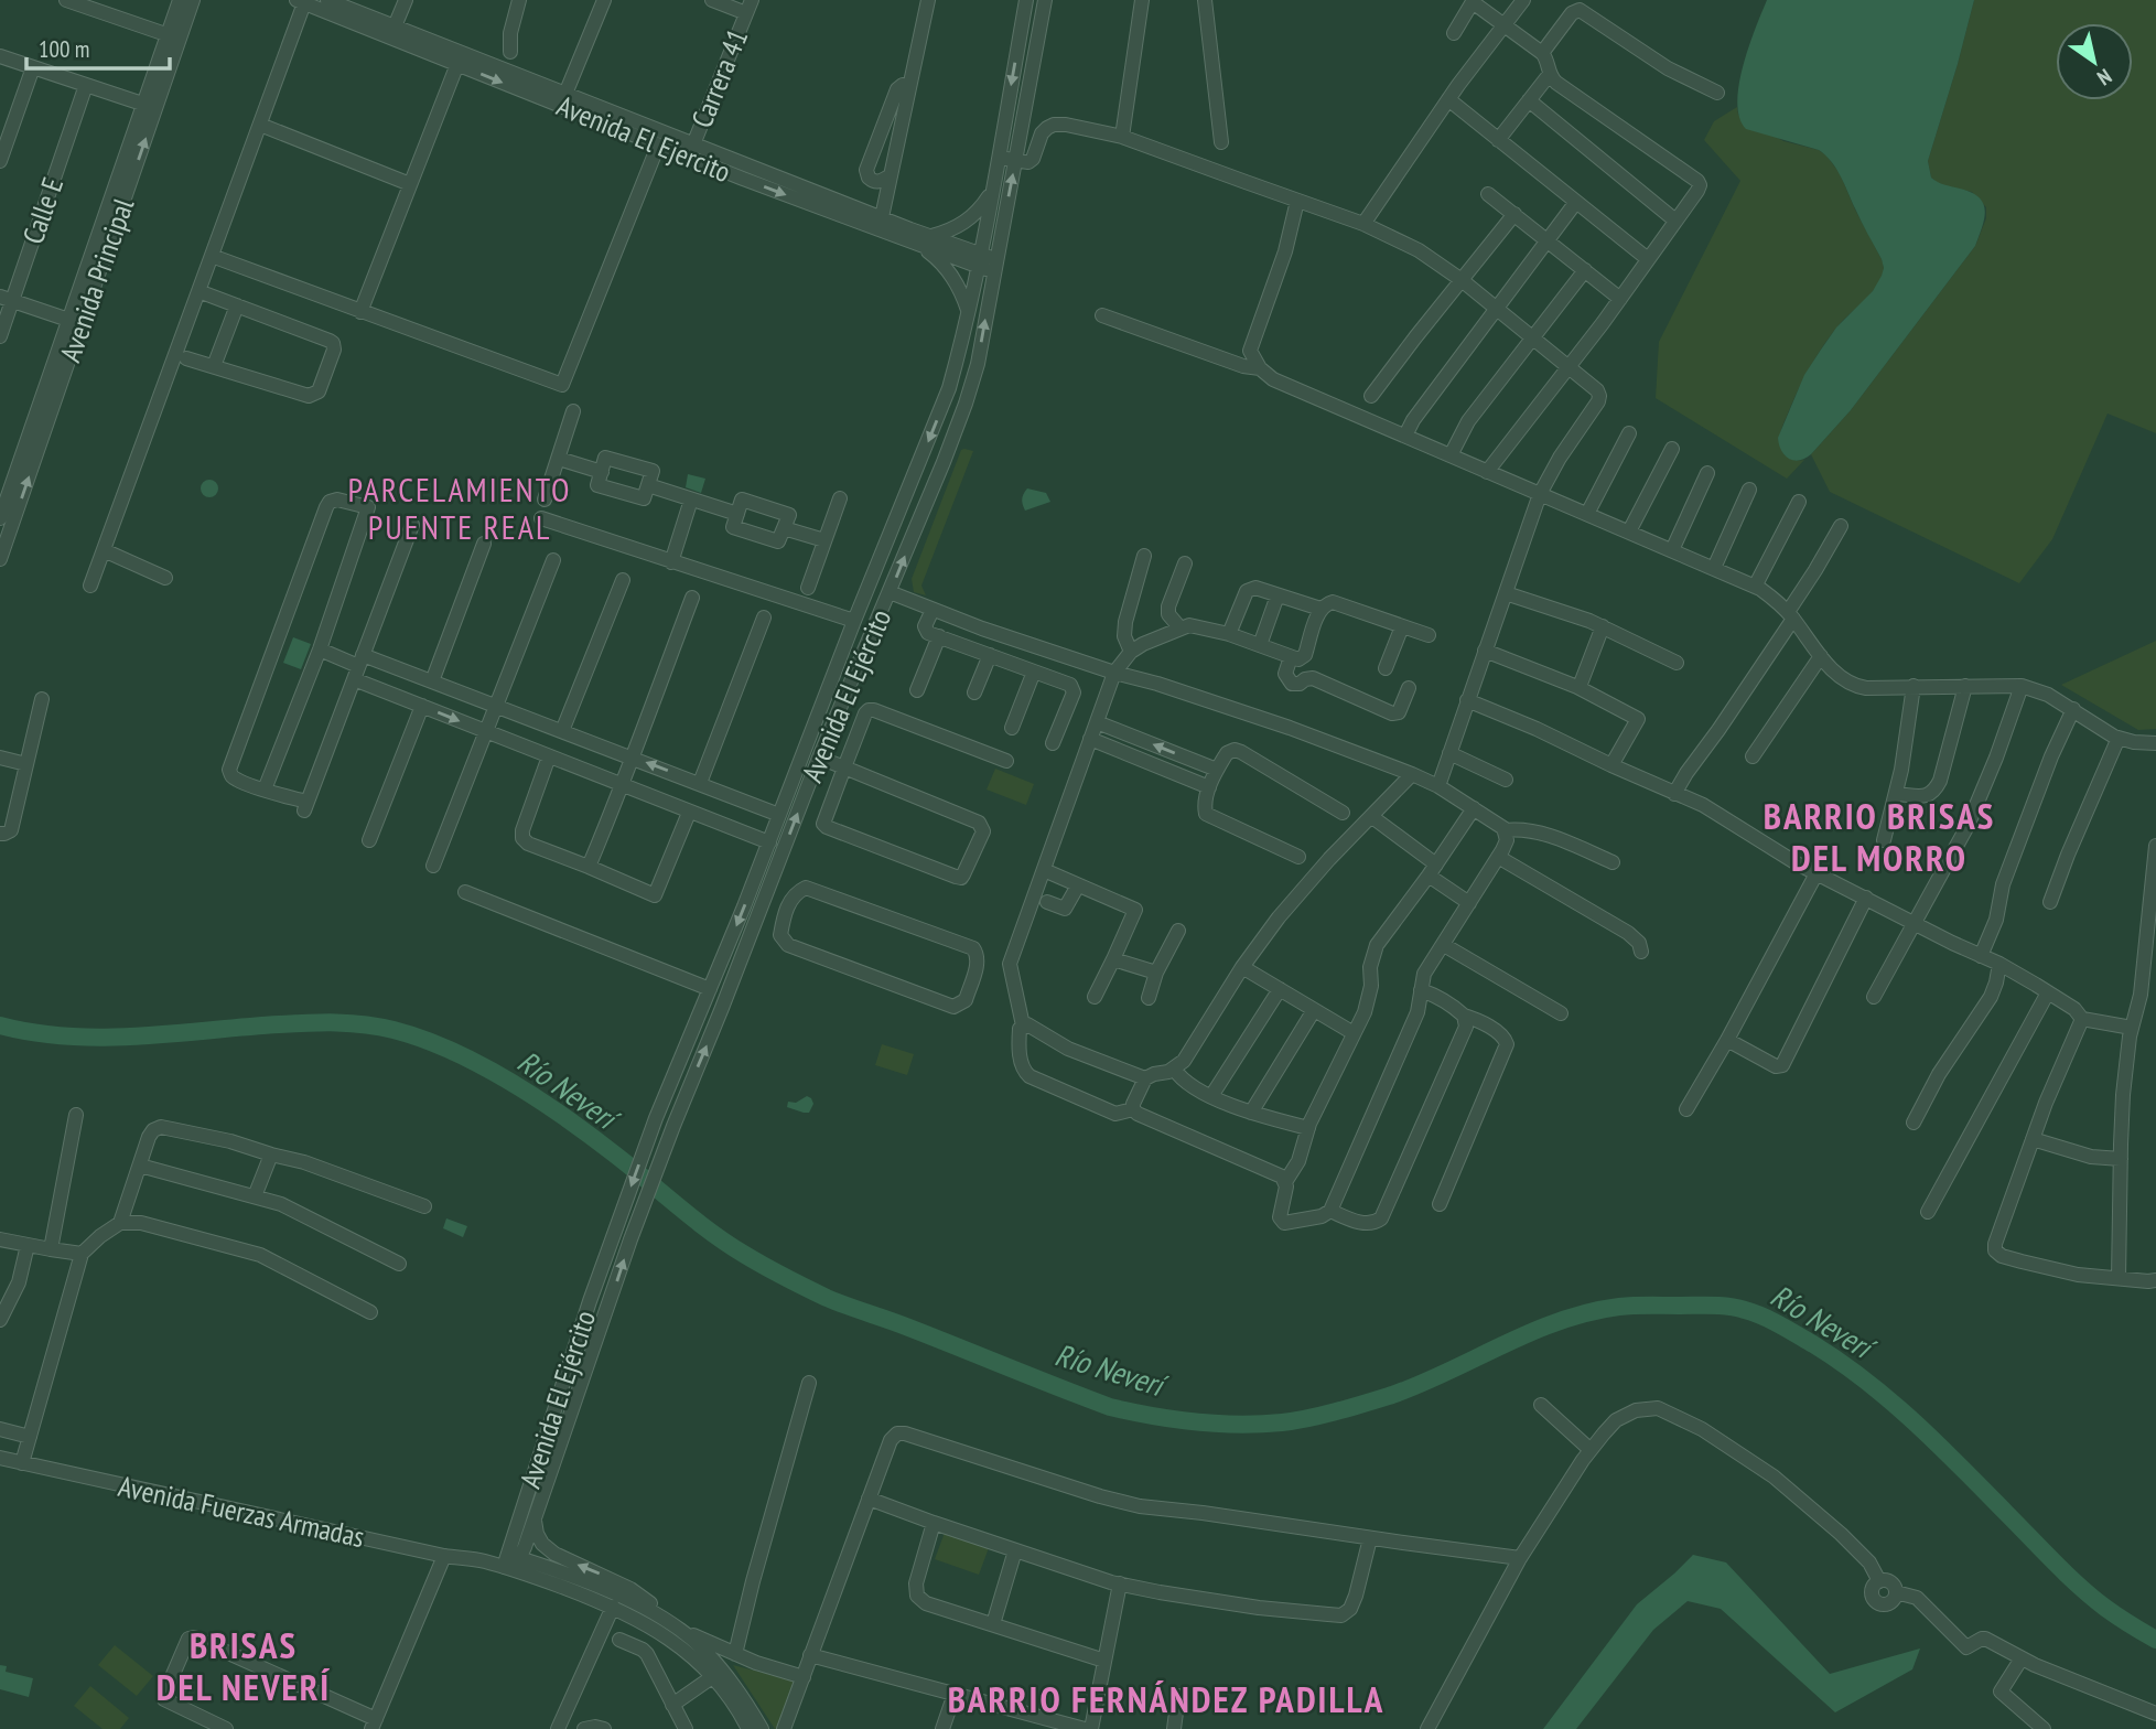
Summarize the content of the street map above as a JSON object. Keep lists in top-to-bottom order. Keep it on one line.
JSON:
{"streets":{"street":["Carrera 41","Avenida El Ejercito","Calle E","Avenida Principal","Avenida El Ejército","Avenida Fuerzas Armadas"]},"crossings":[["Carrera 41","Avenida El Ejercito"],["Avenida El Ejercito","Avenida El Ejército"],["Avenida El Ejército","Avenida Fuerzas Armadas"]],"districts":["PARCELAMIENTO PUENTE REAL","BARRIO BRISAS DEL MORRO","BRISAS DEL NEVERÍ","BARRIO FERNÁNDEZ PADILLA"],"water":["Río Neverí"],"scale_bar":"100 m","north":"bottom right"}
